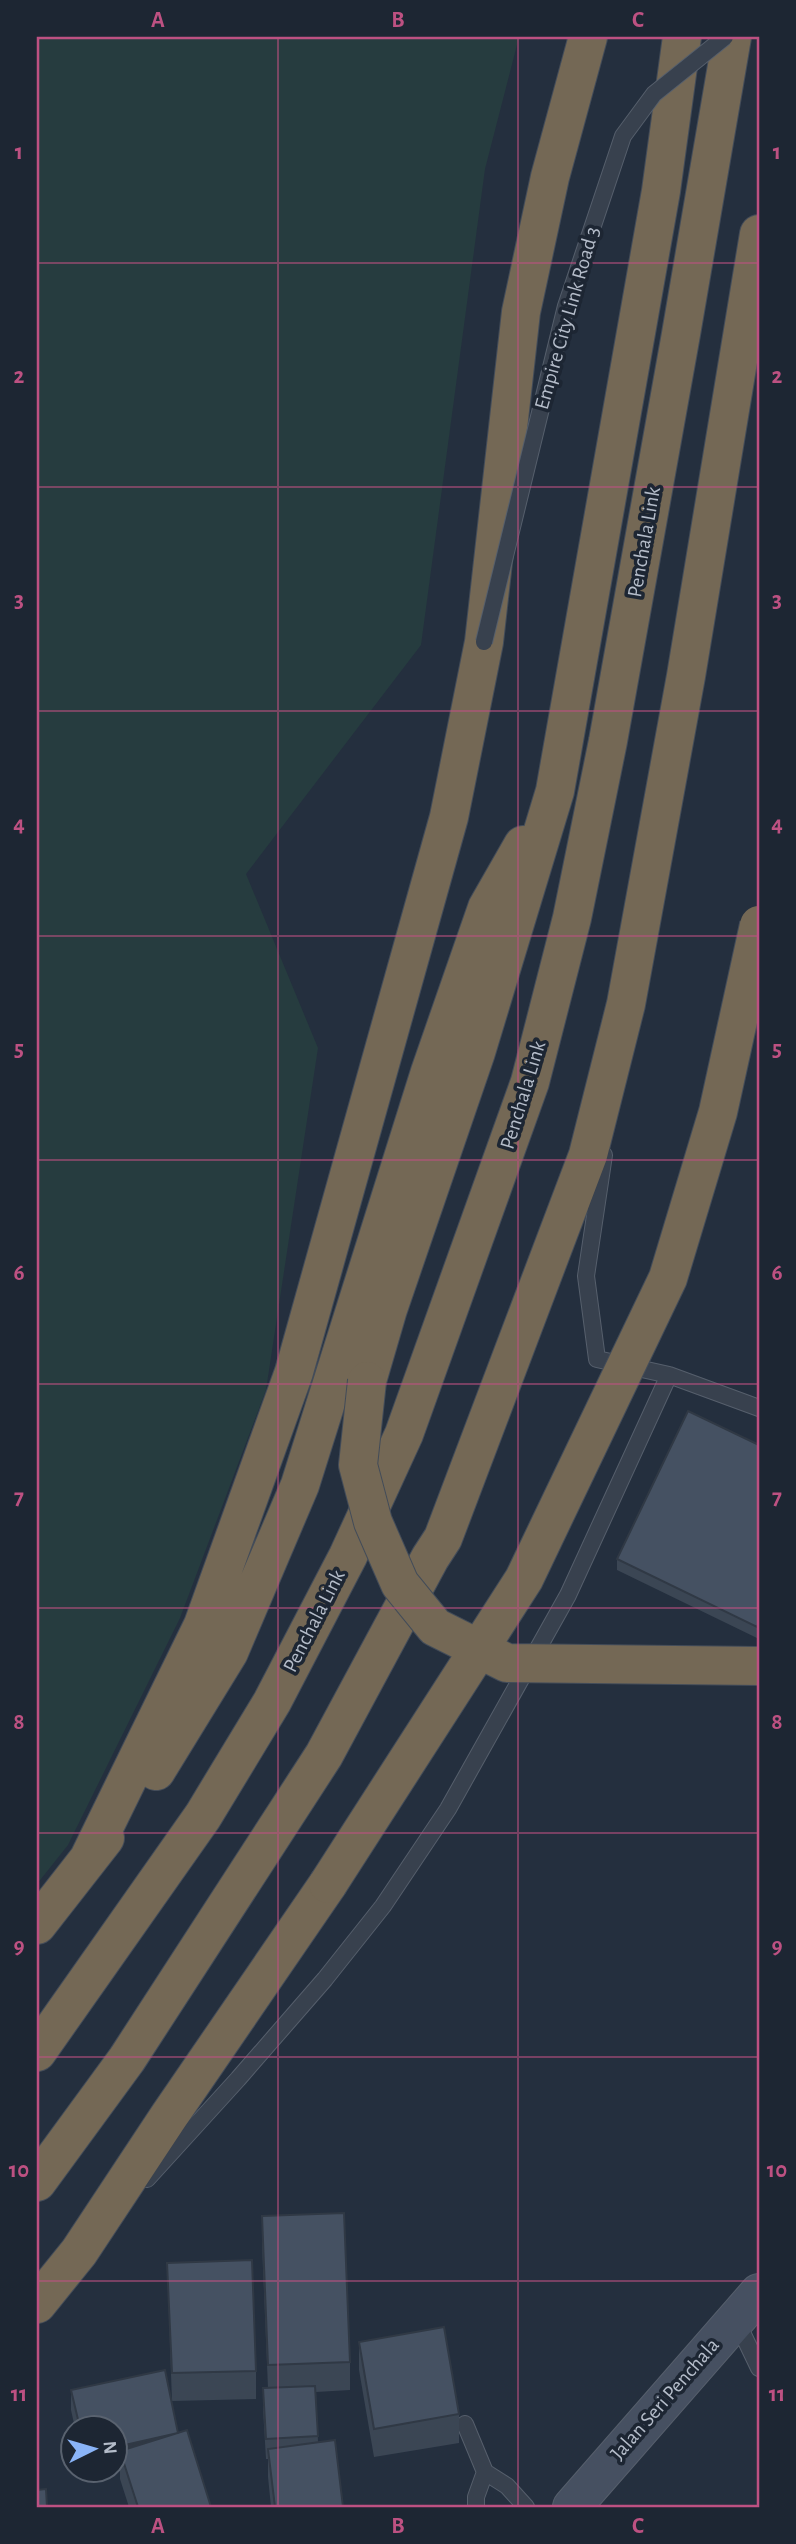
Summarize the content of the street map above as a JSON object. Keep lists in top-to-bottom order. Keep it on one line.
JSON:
{"streets":{"highway":["Penchala Link"],"street":["Jalan Seri Penchala"],"lane":["Empire City Link Road 3"]},"north":"right","grid":{"columns":["A","B","C"],"rows":["1","2","3","4","5","6","7","8","9","10","11"]}}
